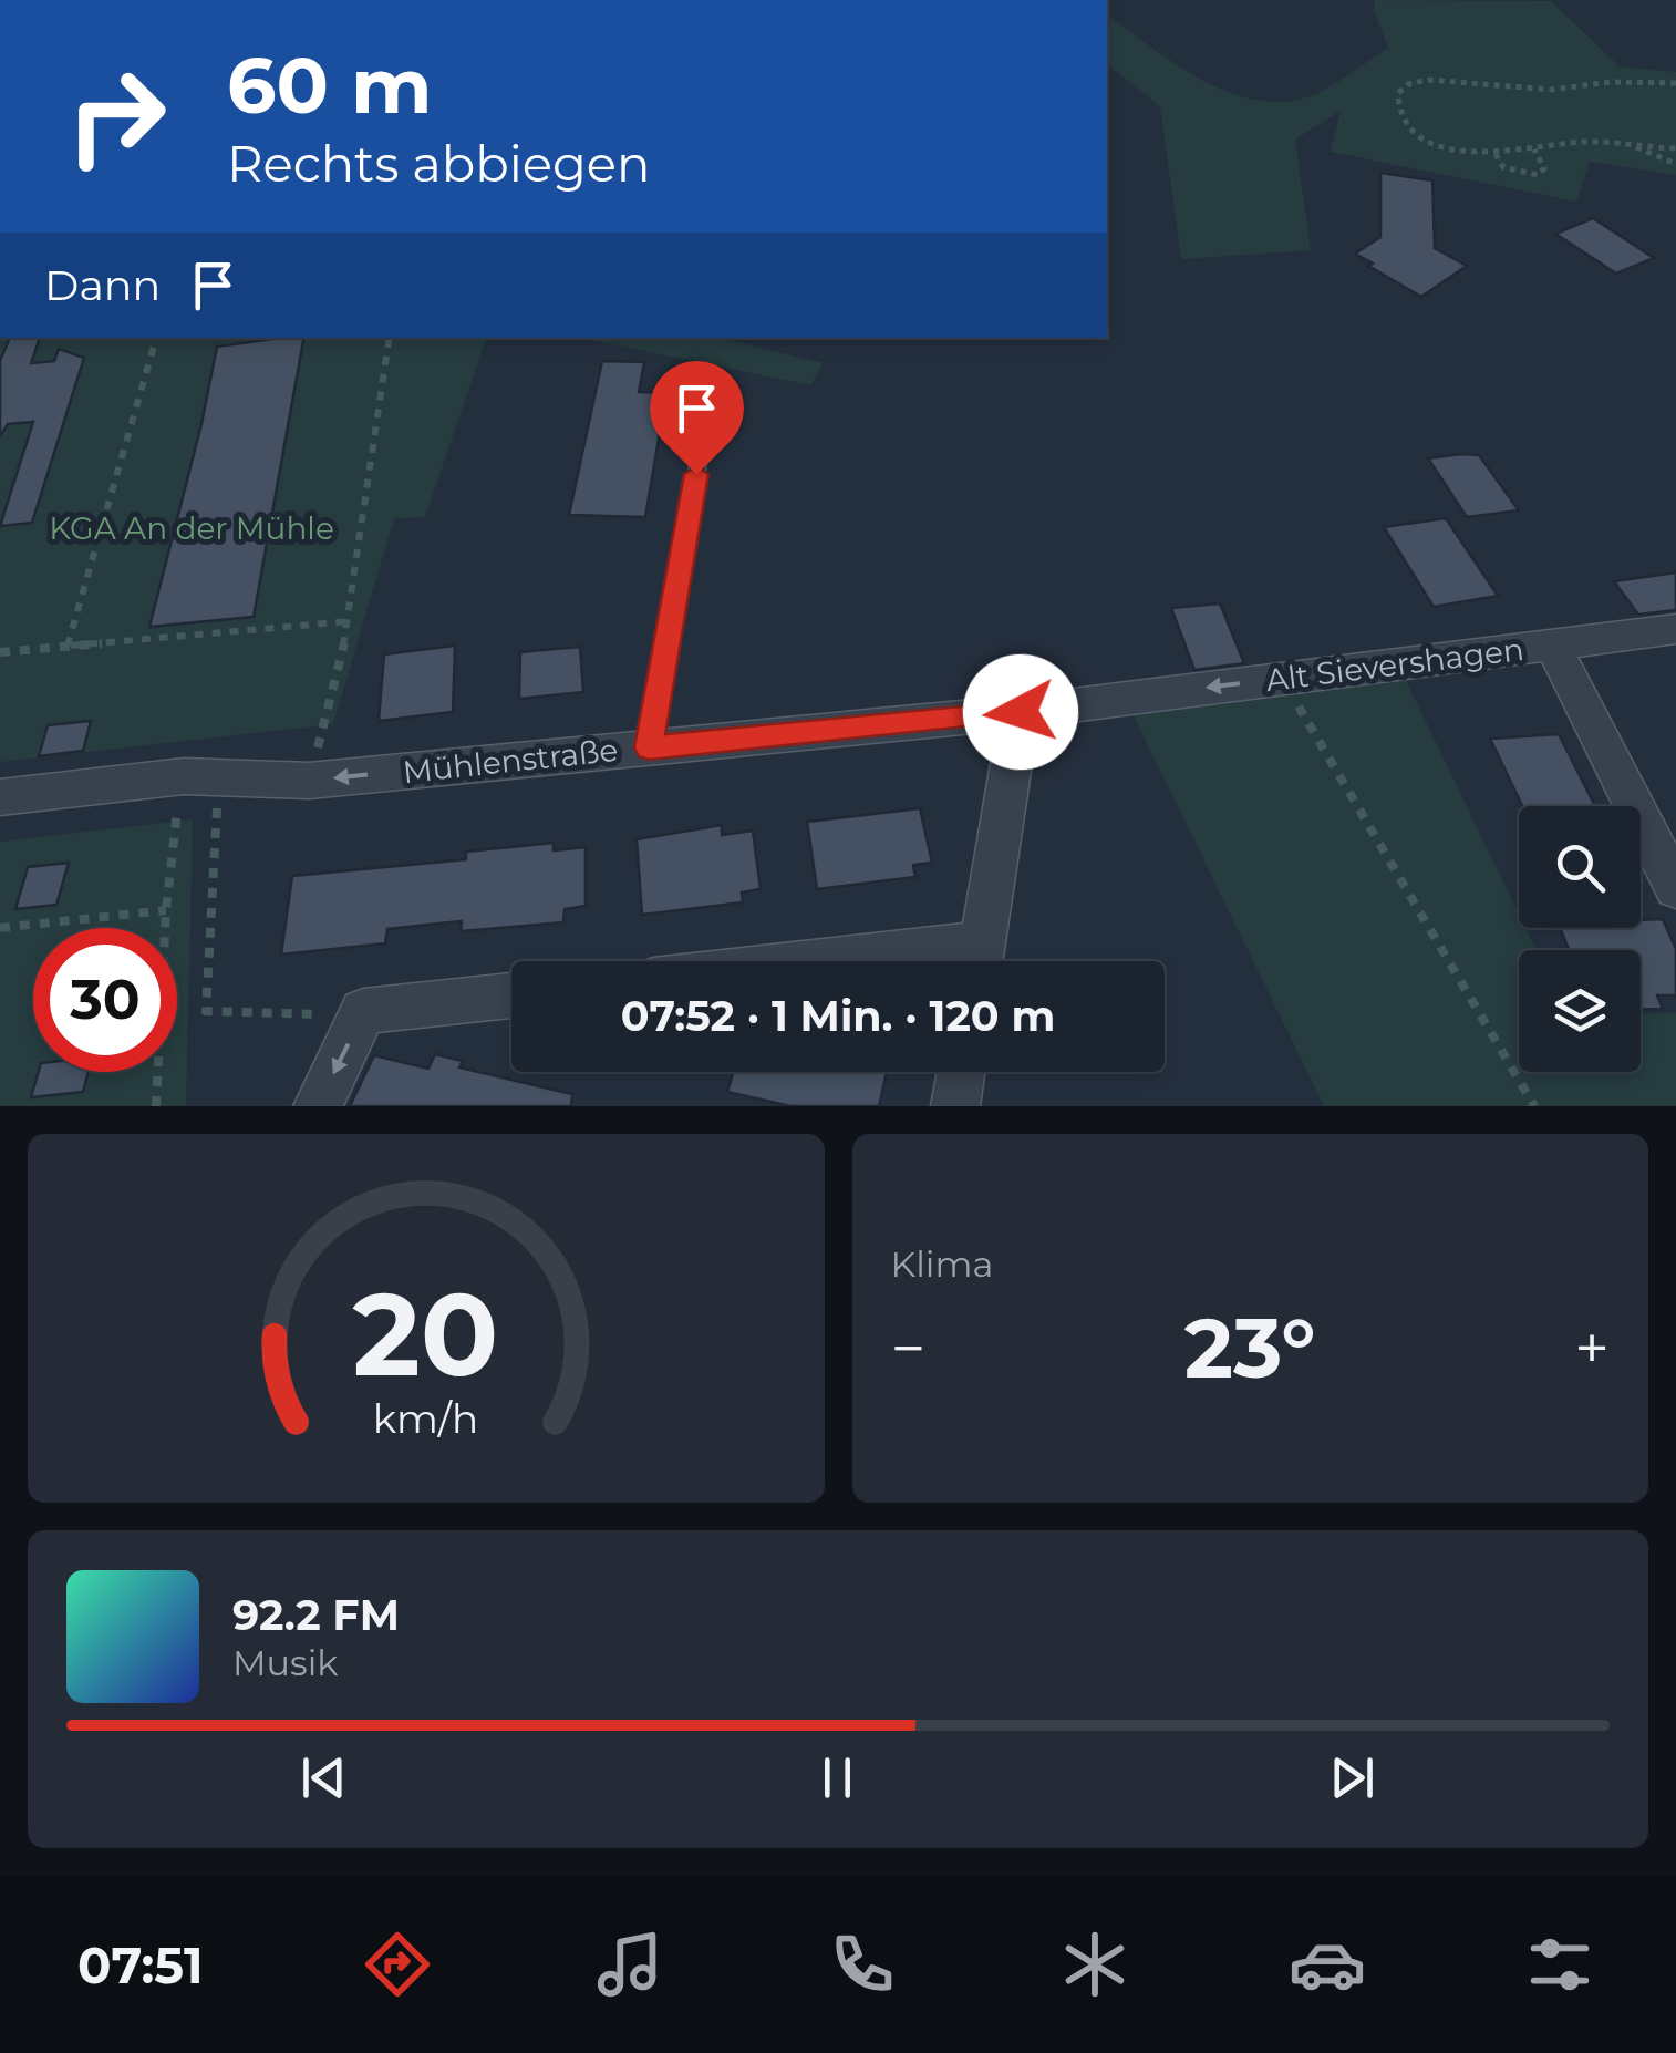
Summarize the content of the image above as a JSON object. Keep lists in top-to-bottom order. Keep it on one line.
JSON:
{"streets":{"street":["Alt Sievershagen","Mühlenstraße"]},"crossings":[["Alt Sievershagen","Mühlenstraße"]],"parks":["KGA An der Mühle"],"page":{"turn":["60 m","Rechts abbiegen"],"then":"Dann","limit":"30","trip":"07:52 · 1 Min. · 120 m","tile":"Klima","heat":["−","23°","+"],"song":["92.2 FM","Musik"],"tabs":"07:51","gauge":["20","km/h"]}}
